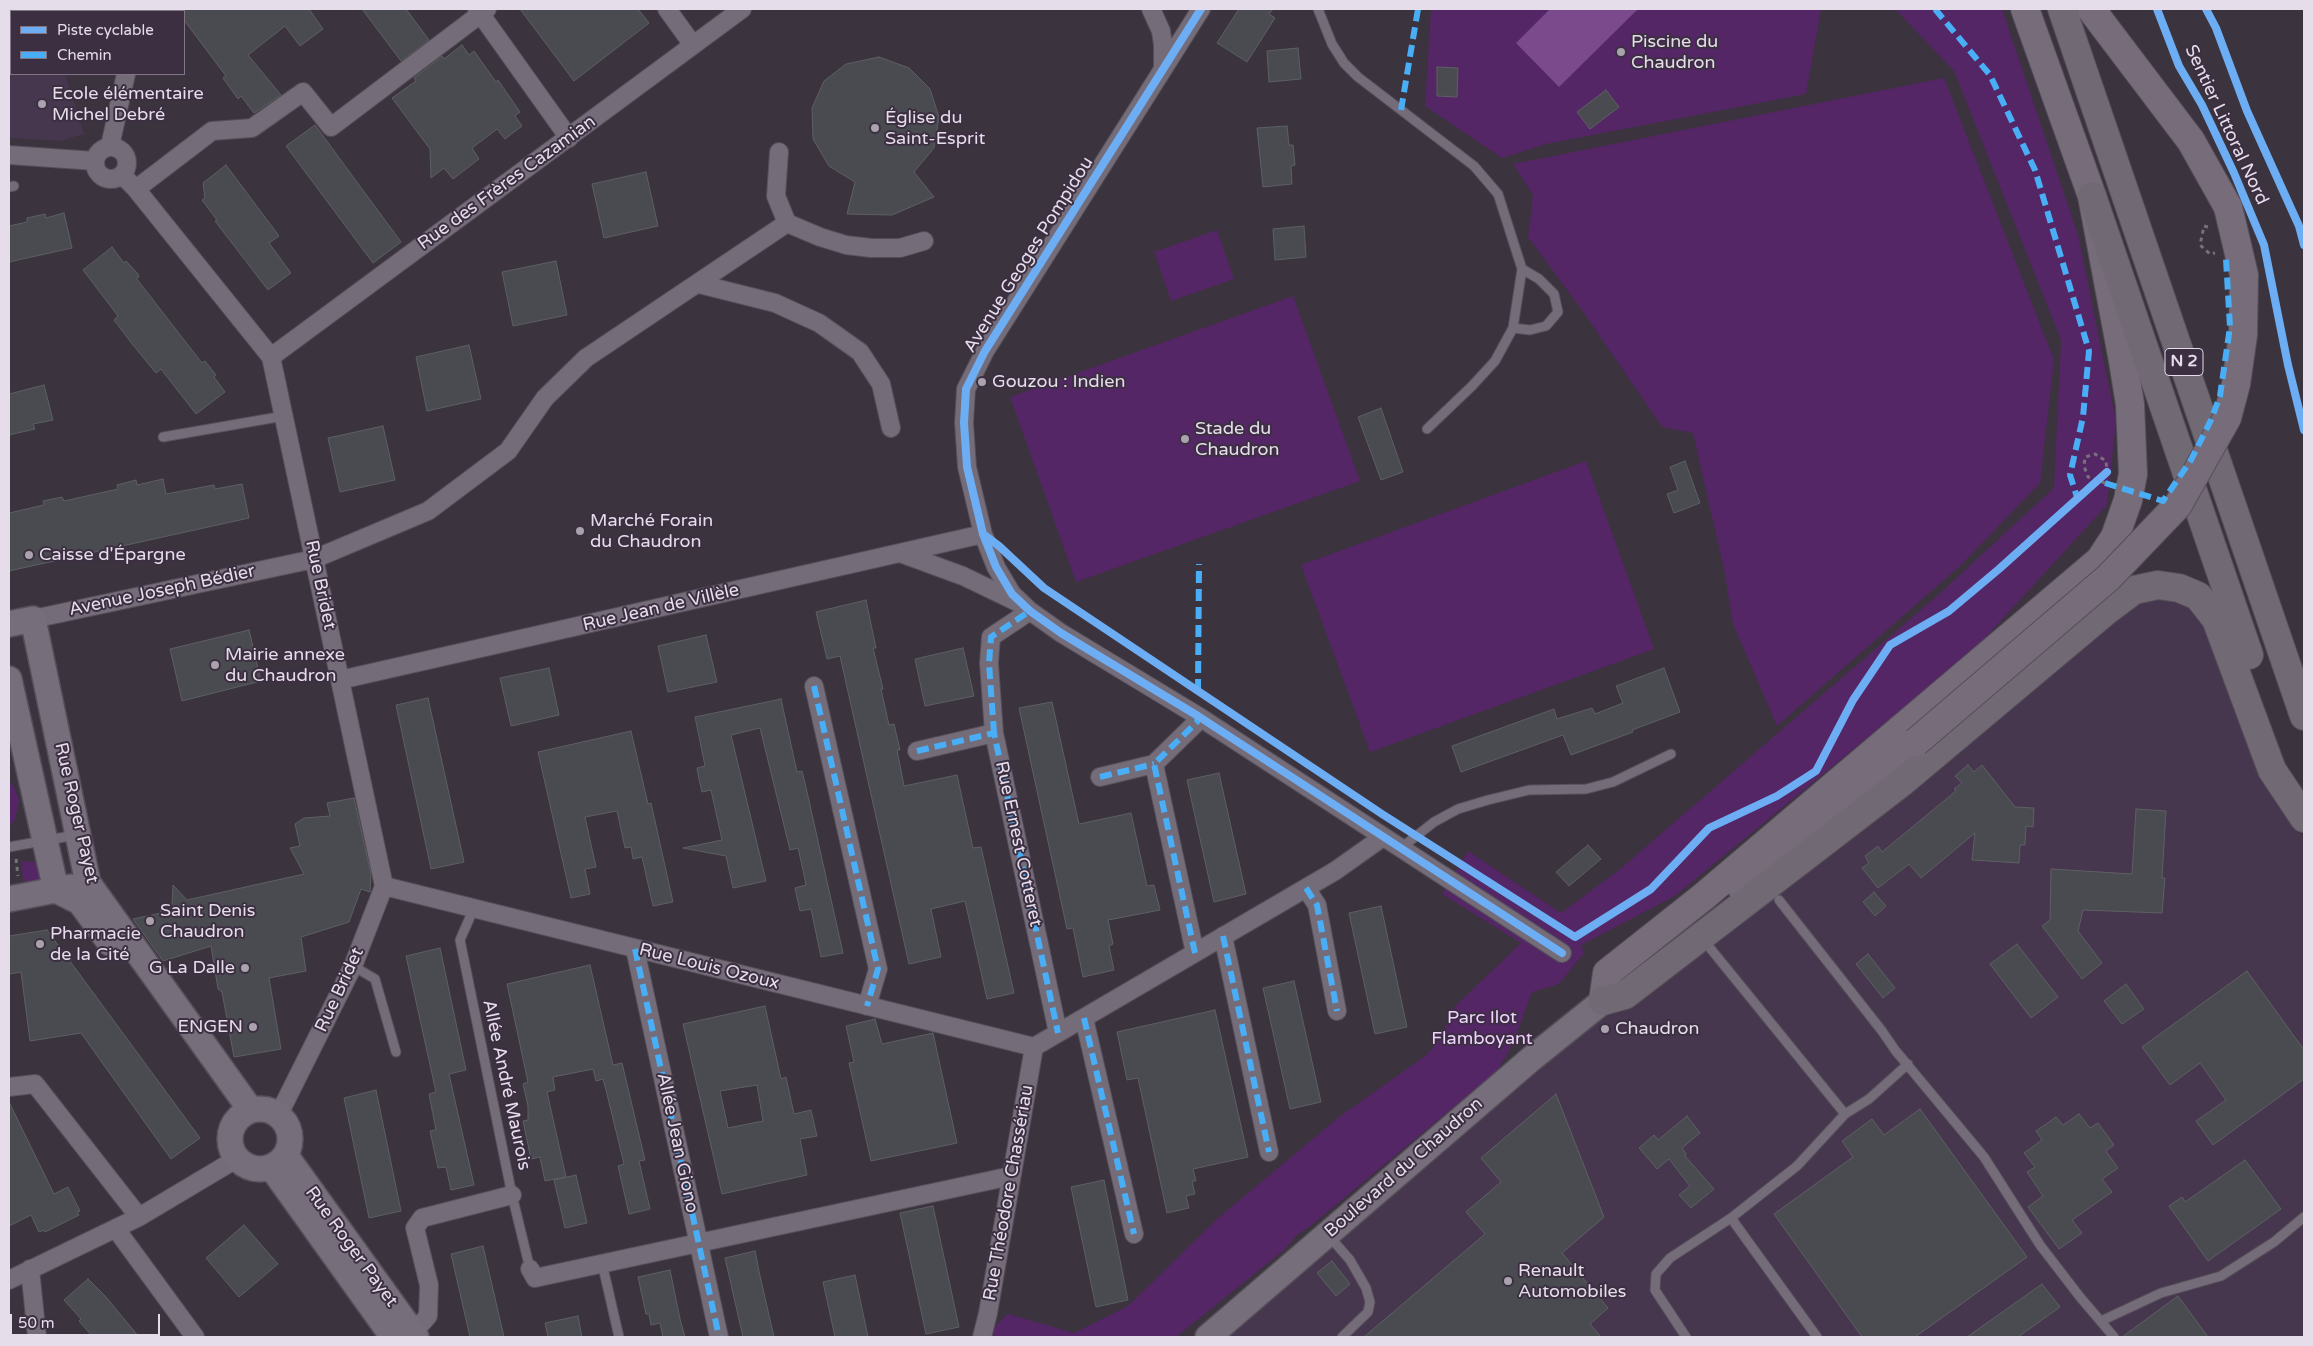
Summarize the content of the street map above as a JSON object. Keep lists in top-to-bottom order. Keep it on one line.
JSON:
{"streets":{"highway":["N 2"],"street":["Rue des Frères Cazamian","Avenue Geoges Pompidou","Rue Bridet","Avenue Joseph Bédier","Rue Jean de Villèle","Rue Roger Payet","Rue Ernest Cotteret","Rue Louis Ozoux","Allée Jean Giono","Boulevard du Chaudron","Rue Théodore Chassériau"],"lane":["Allée André Maurois"],"cycle path":["Sentier Littoral Nord"]},"crossings":[["Rue des Frères Cazamian","Rue Bridet"],["Avenue Geoges Pompidou","Rue Jean de Villèle"],["Avenue Geoges Pompidou","Rue Ernest Cotteret"],["Rue Bridet","Avenue Joseph Bédier"],["Rue Bridet","Rue Jean de Villèle"],["Rue Bridet","Rue Roger Payet"],["Rue Bridet","Rue Louis Ozoux"],["Avenue Joseph Bédier","Rue Roger Payet"],["Rue Louis Ozoux","Allée André Maurois"],["Rue Louis Ozoux","Allée Jean Giono"],["Rue Louis Ozoux","Rue Théodore Chassériau"]],"parks":["Parc Ilot Flamboyant"],"places":["Piscine du Chaudron","Ecole élémentaire Michel Debré","Église du Saint-Esprit","Gouzou : Indien","Stade du Chaudron","Marché Forain du Chaudron","Caisse d'Épargne","Mairie annexe du Chaudron","Saint Denis Chaudron","Pharmacie de la Cité","G La Dalle","ENGEN","Chaudron","Renault Automobiles"],"legend":["Piste cyclable","Chemin"],"scale_bar":"50 m"}
